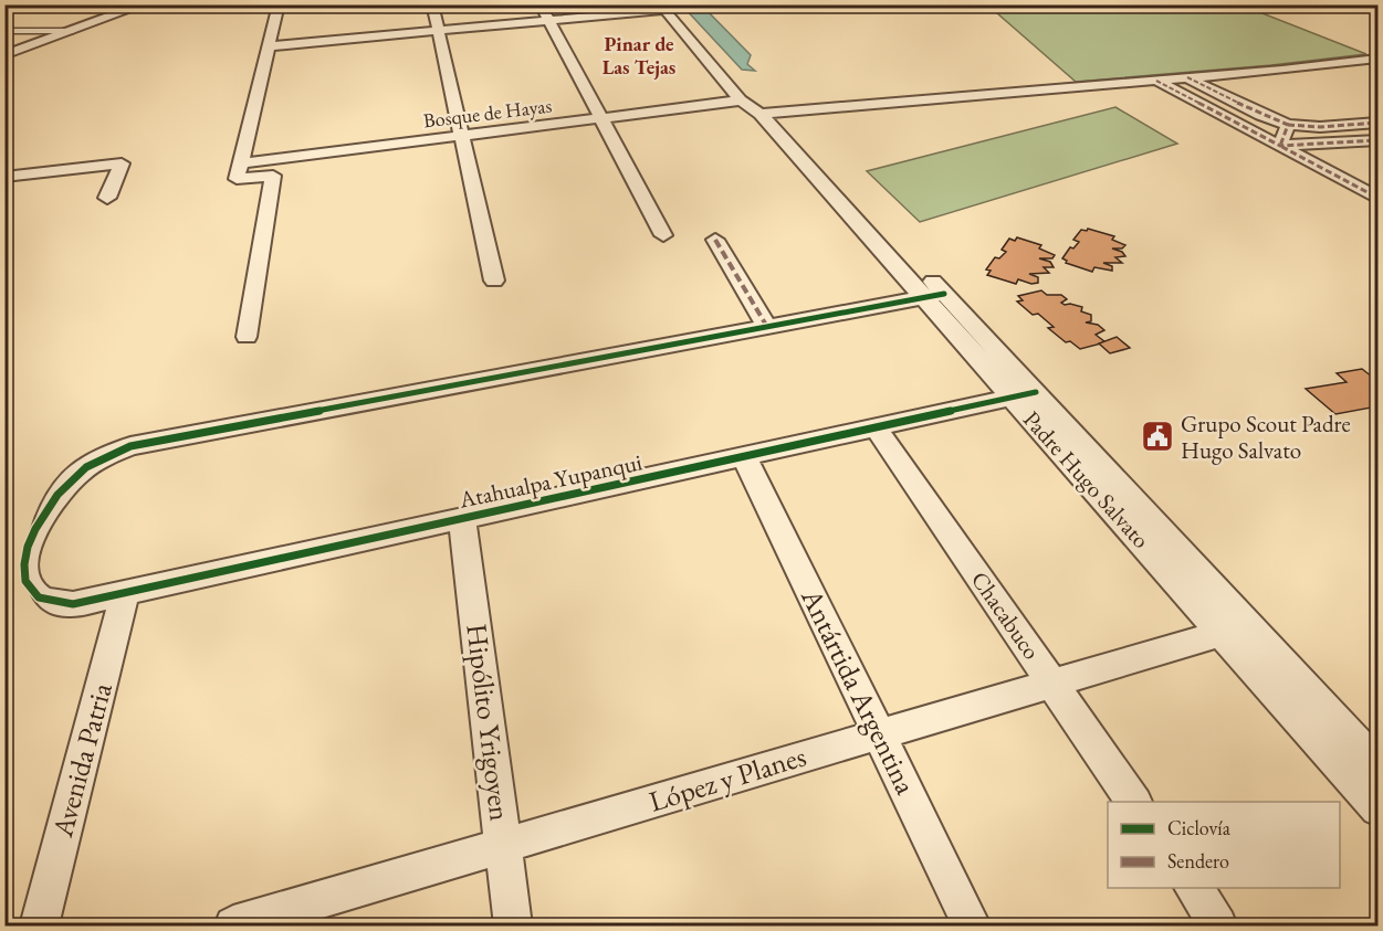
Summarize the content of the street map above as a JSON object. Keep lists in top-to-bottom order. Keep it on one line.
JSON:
{"streets":{"street":["Bosque de Hayas","Padre Hugo Salvato","Atahualpa Yupanqui","Chacabuco","Antártida Argentina","Hipólito Yrigoyen","Avenida Patria","López y Planes"]},"crossings":[["Bosque de Hayas","Padre Hugo Salvato"],["Padre Hugo Salvato","Atahualpa Yupanqui"],["Padre Hugo Salvato","López y Planes"],["Atahualpa Yupanqui","Chacabuco"],["Atahualpa Yupanqui","Antártida Argentina"],["Atahualpa Yupanqui","Hipólito Yrigoyen"],["Atahualpa Yupanqui","Avenida Patria"],["Chacabuco","López y Planes"],["Antártida Argentina","López y Planes"],["Hipólito Yrigoyen","López y Planes"]],"districts":["Pinar de Las Tejas"],"places":{"public building":["Grupo Scout Padre Hugo Salvato"]},"legend":["Ciclovía","Sendero"]}
